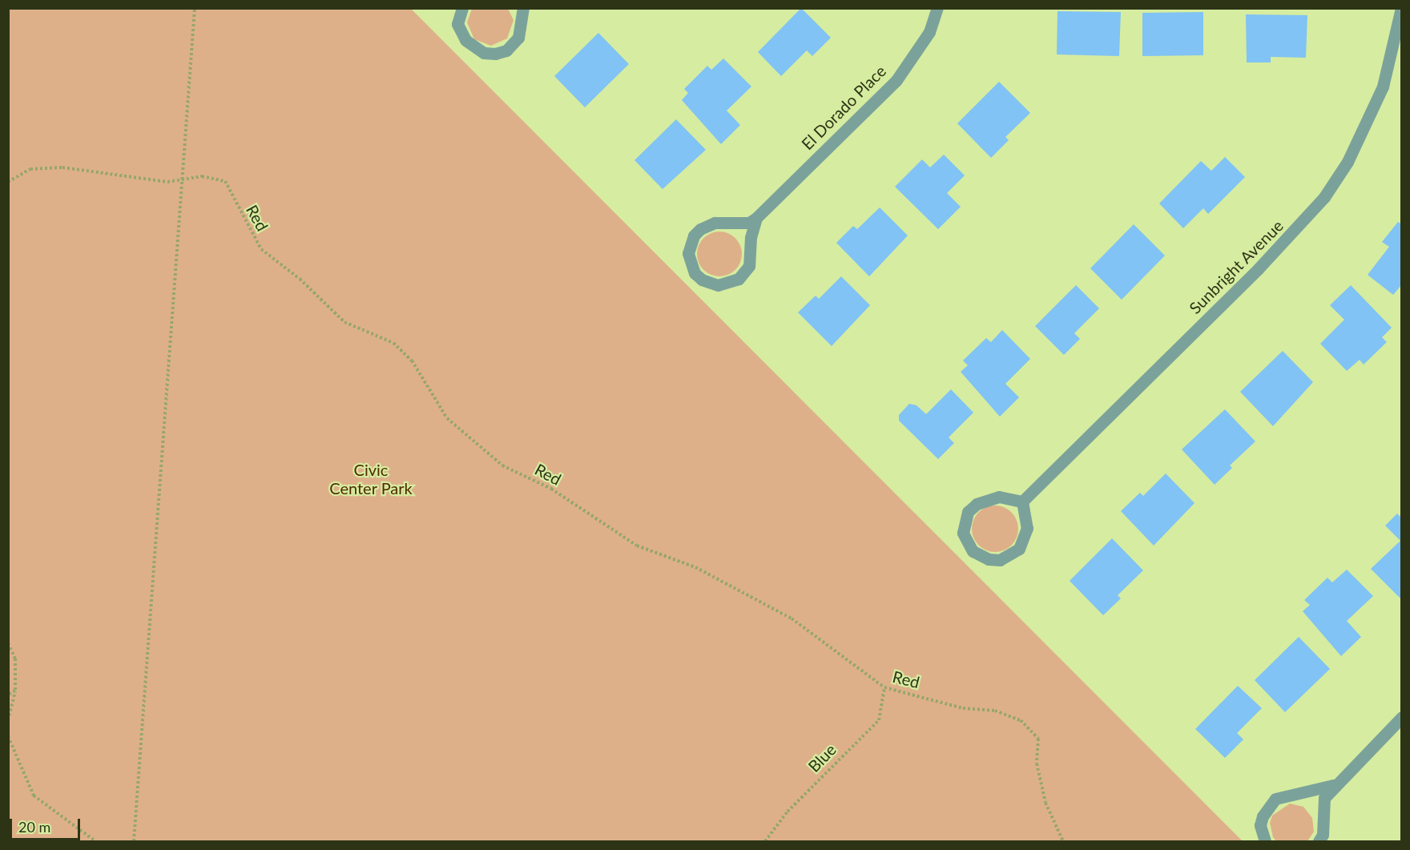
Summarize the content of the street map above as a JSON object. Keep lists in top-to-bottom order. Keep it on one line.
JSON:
{"streets":{"street":["El Dorado Place","Sunbright Avenue"],"path":["Red","Blue"]},"crossings":[["Red","Blue"]],"parks":["Civic Center Park"],"scale_bar":"20 m"}
